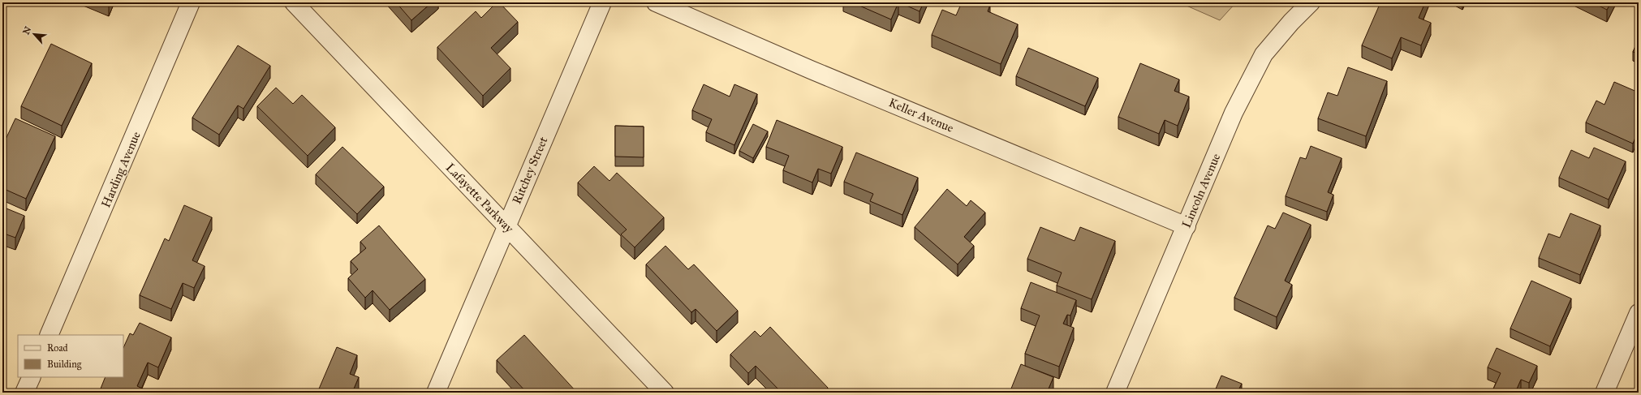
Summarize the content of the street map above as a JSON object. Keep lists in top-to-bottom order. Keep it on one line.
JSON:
{"streets":{"street":["Keller Avenue","Harding Avenue","Ritchey Street","Lincoln Avenue","Lafayette Parkway"]},"crossings":[["Keller Avenue","Lincoln Avenue"],["Ritchey Street","Lafayette Parkway"]],"legend":["Road","Building"],"north":"top left"}
